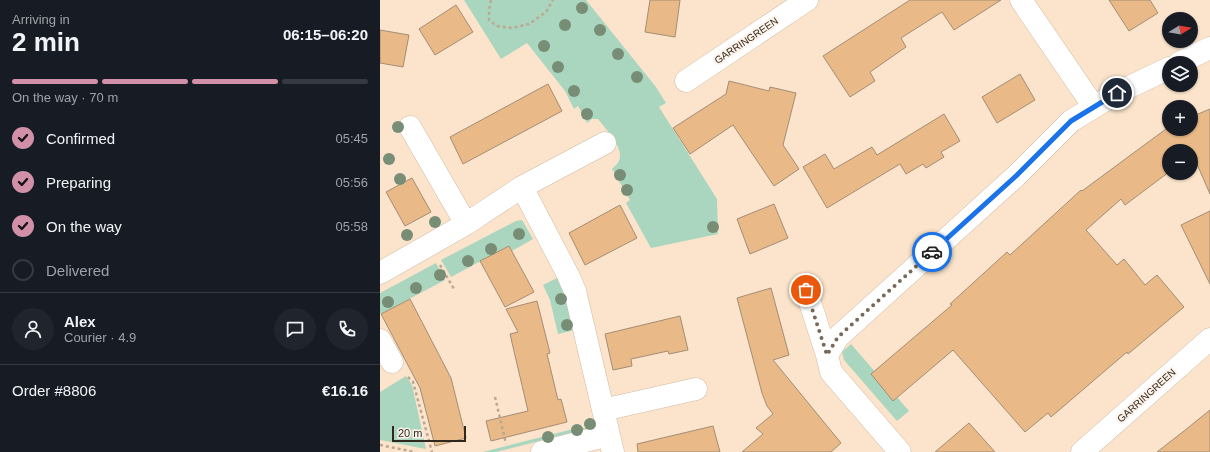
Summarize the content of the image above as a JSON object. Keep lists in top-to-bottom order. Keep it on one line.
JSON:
{"streets":{"street":["GARRINGREEN"]},"scale_bar":"20 m","north":"right","page":{"heading":["2 min","Arriving in","06:15–06:20"],"panel":["Alex","Courier · 4.9","Order #8806","€16.16"],"map_buttons":["+","−"],"bar":"On the way · 70 m","list":[["Confirmed","05:45"],["Preparing","05:56"],["On the way","05:58"],"Delivered"],"scale":"20 m"}}
